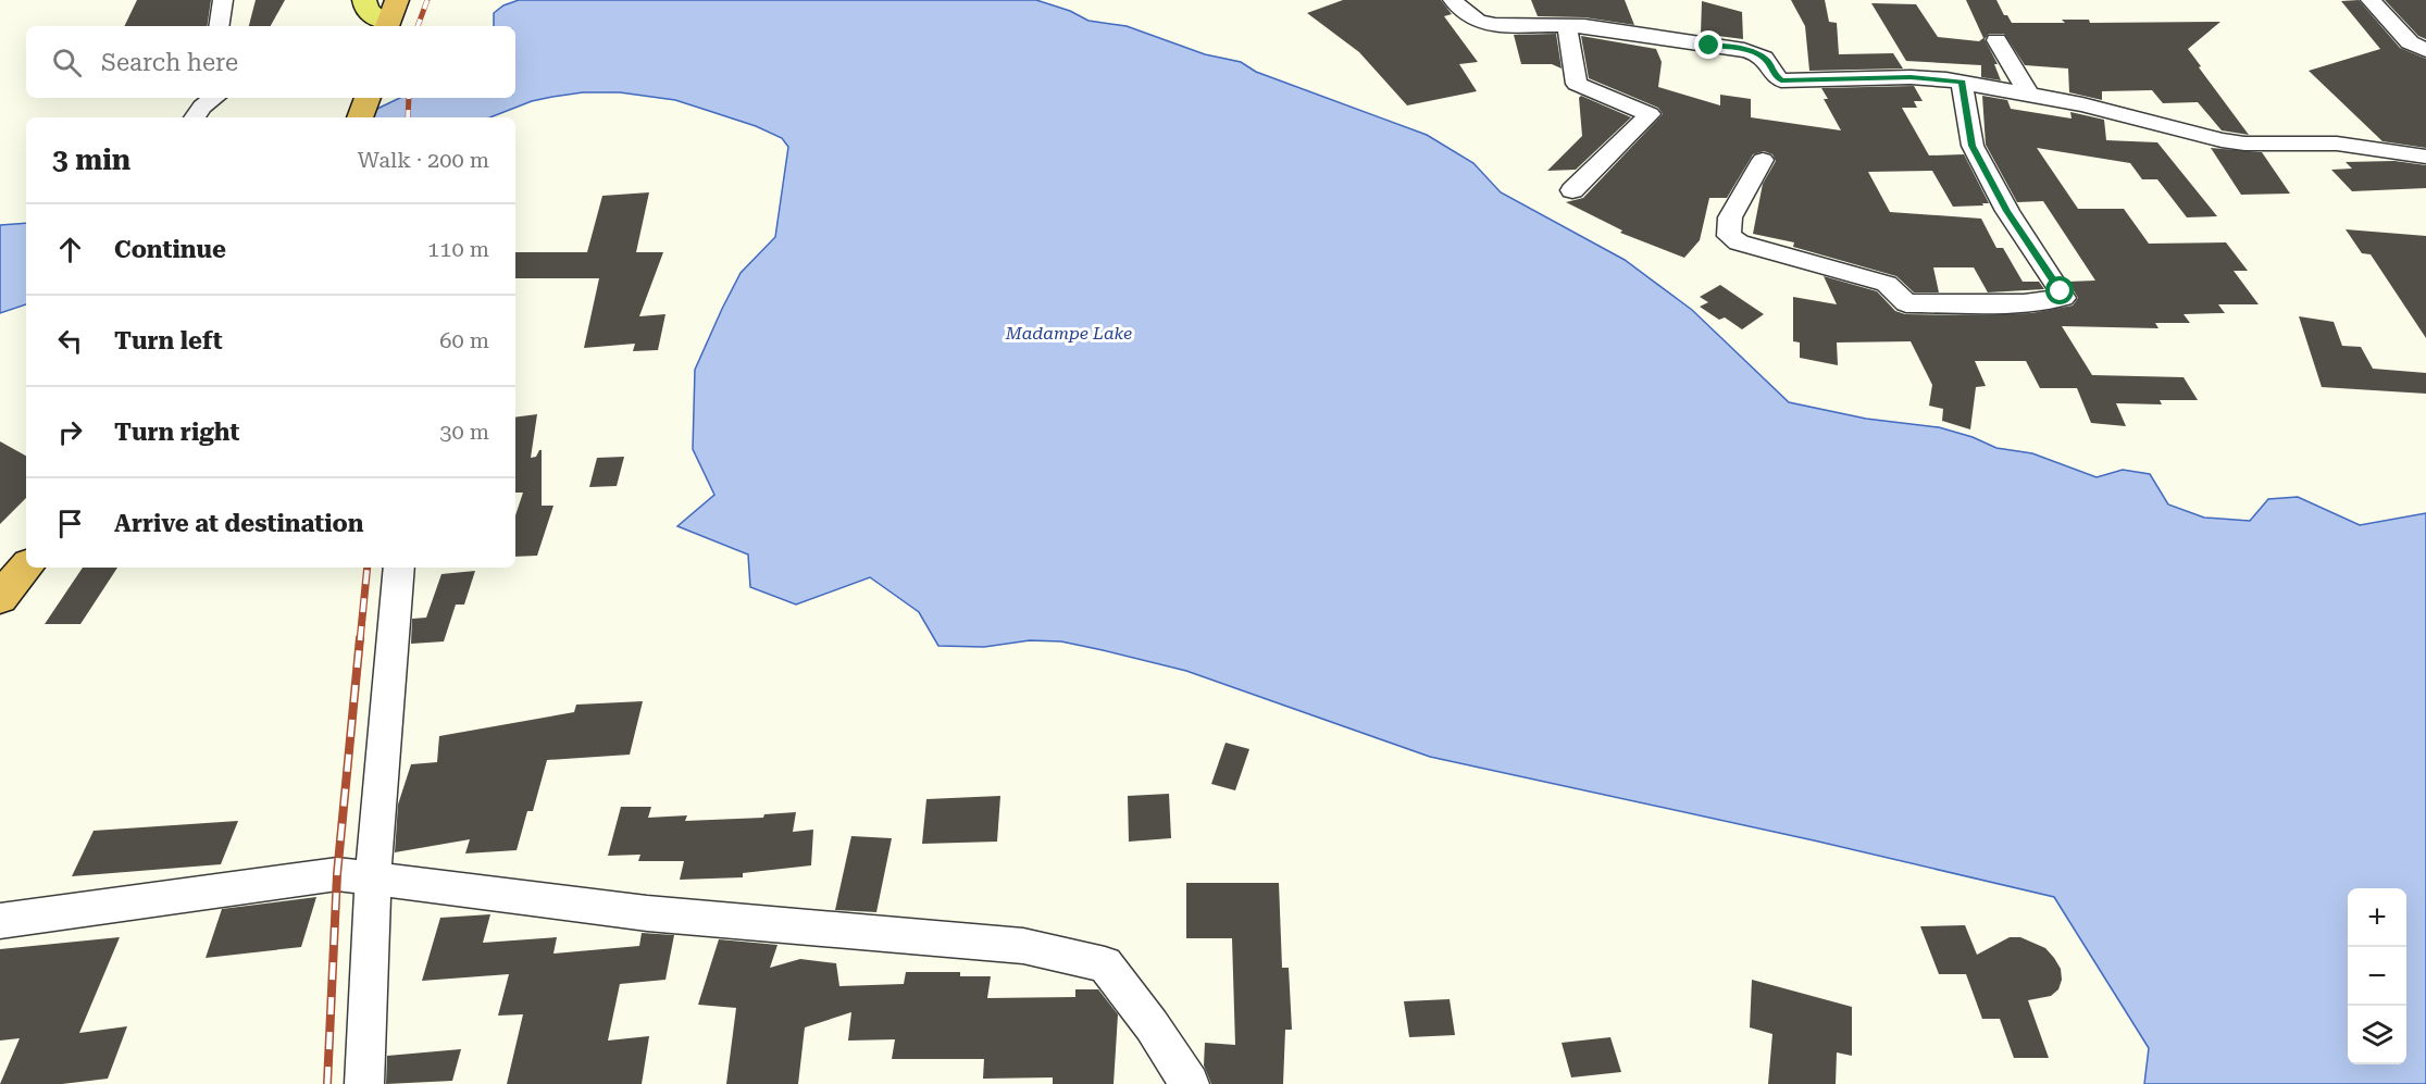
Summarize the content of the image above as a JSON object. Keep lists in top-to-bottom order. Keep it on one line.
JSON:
{"water":["Madampe Lake"],"page":{"search":"Search here","heading":["3 min","Walk · 200 m"],"list":[["Continue","110 m"],["Turn left","60 m"],["Turn right","30 m"],"Arrive at destination"],"map_buttons":["+","−"]}}
